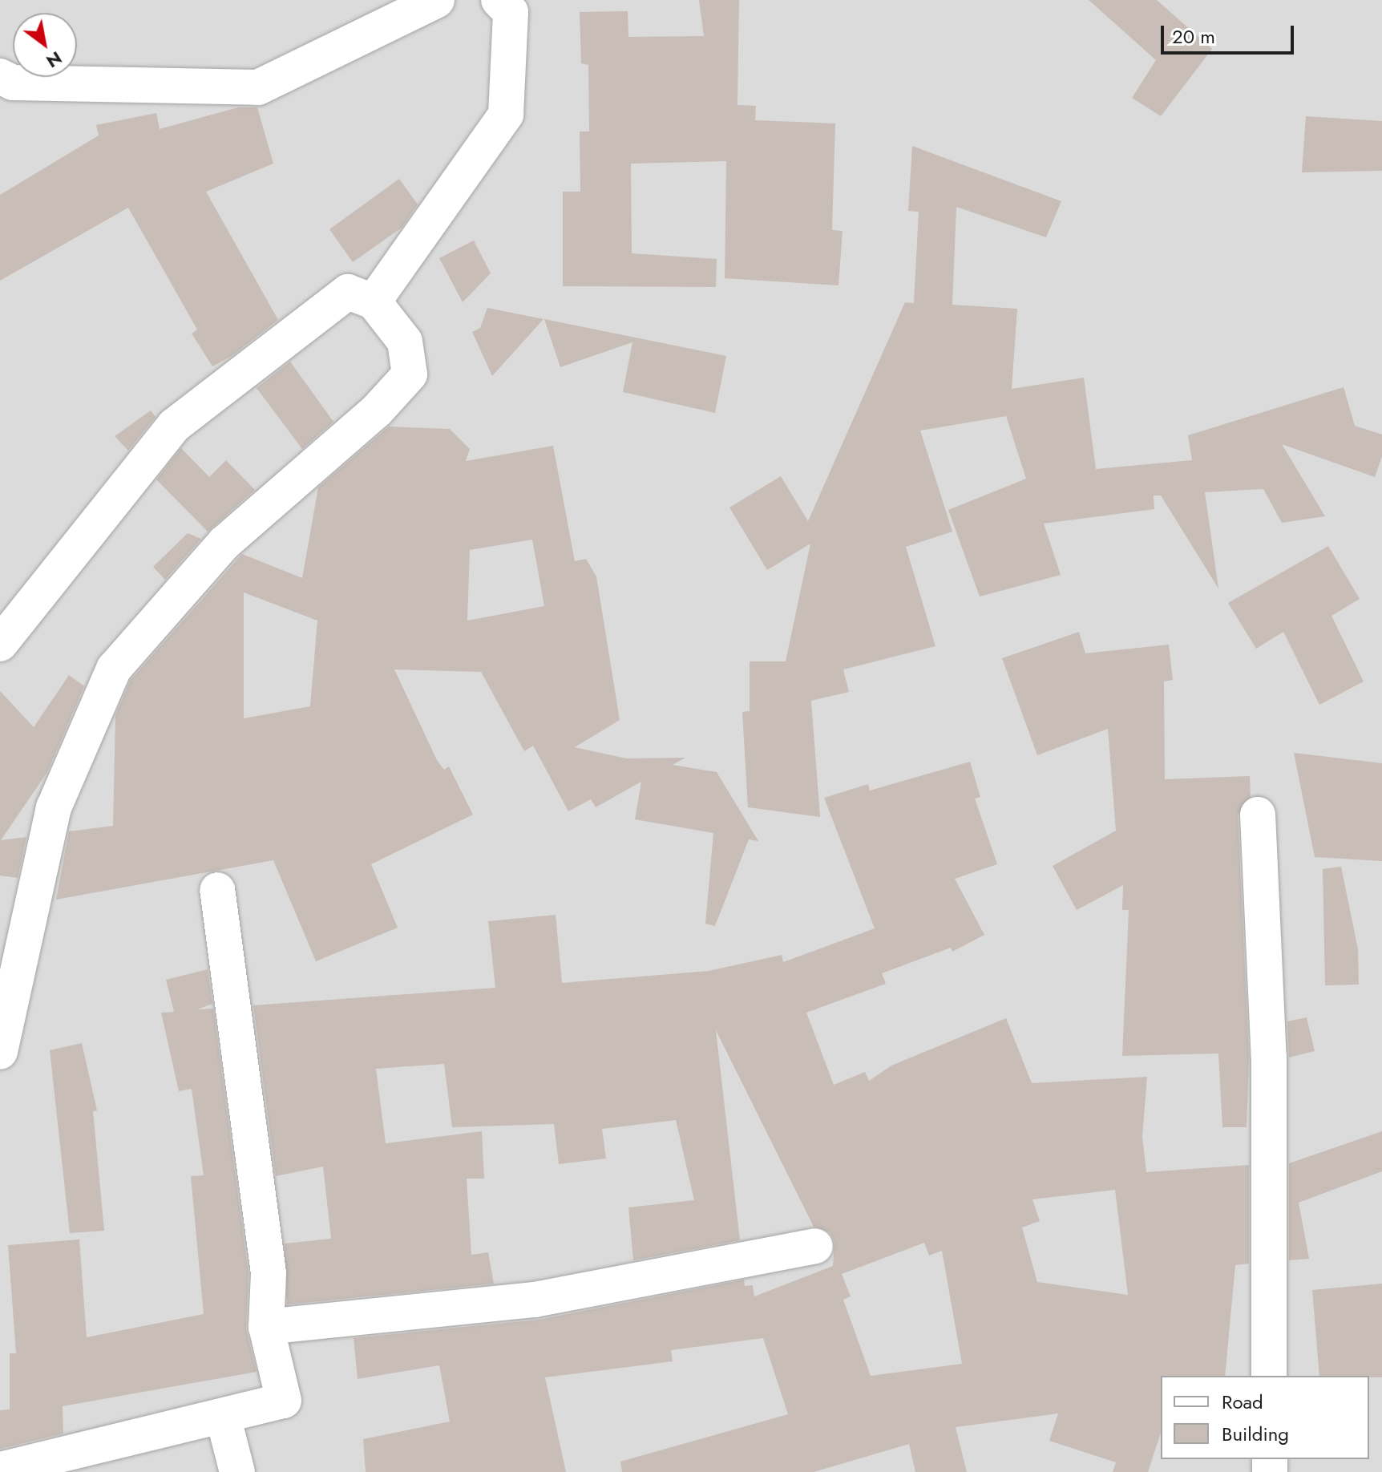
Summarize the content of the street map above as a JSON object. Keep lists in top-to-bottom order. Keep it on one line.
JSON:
{"legend":["Road","Building"],"scale_bar":"20 m","north":"bottom right"}
